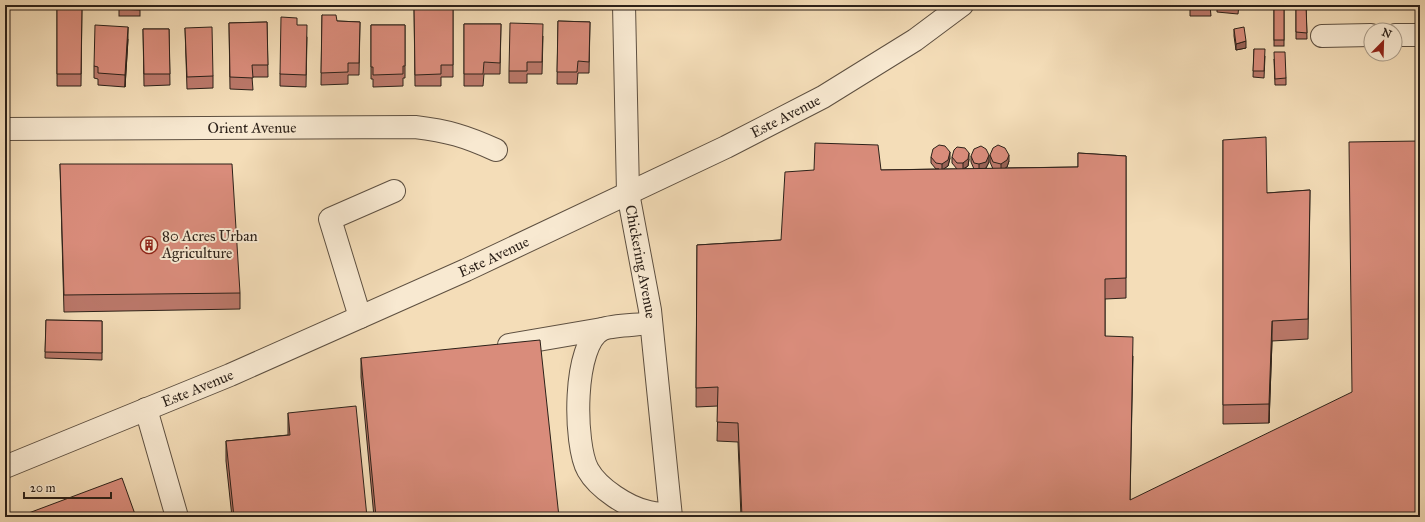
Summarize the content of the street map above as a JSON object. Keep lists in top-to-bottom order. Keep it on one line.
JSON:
{"streets":{"street":["Este Avenue","Orient Avenue","Chickering Avenue"]},"crossings":[["Este Avenue","Chickering Avenue"]],"places":{"building":["80 Acres Urban Agriculture"]},"scale_bar":"20 m","north":"top right"}
